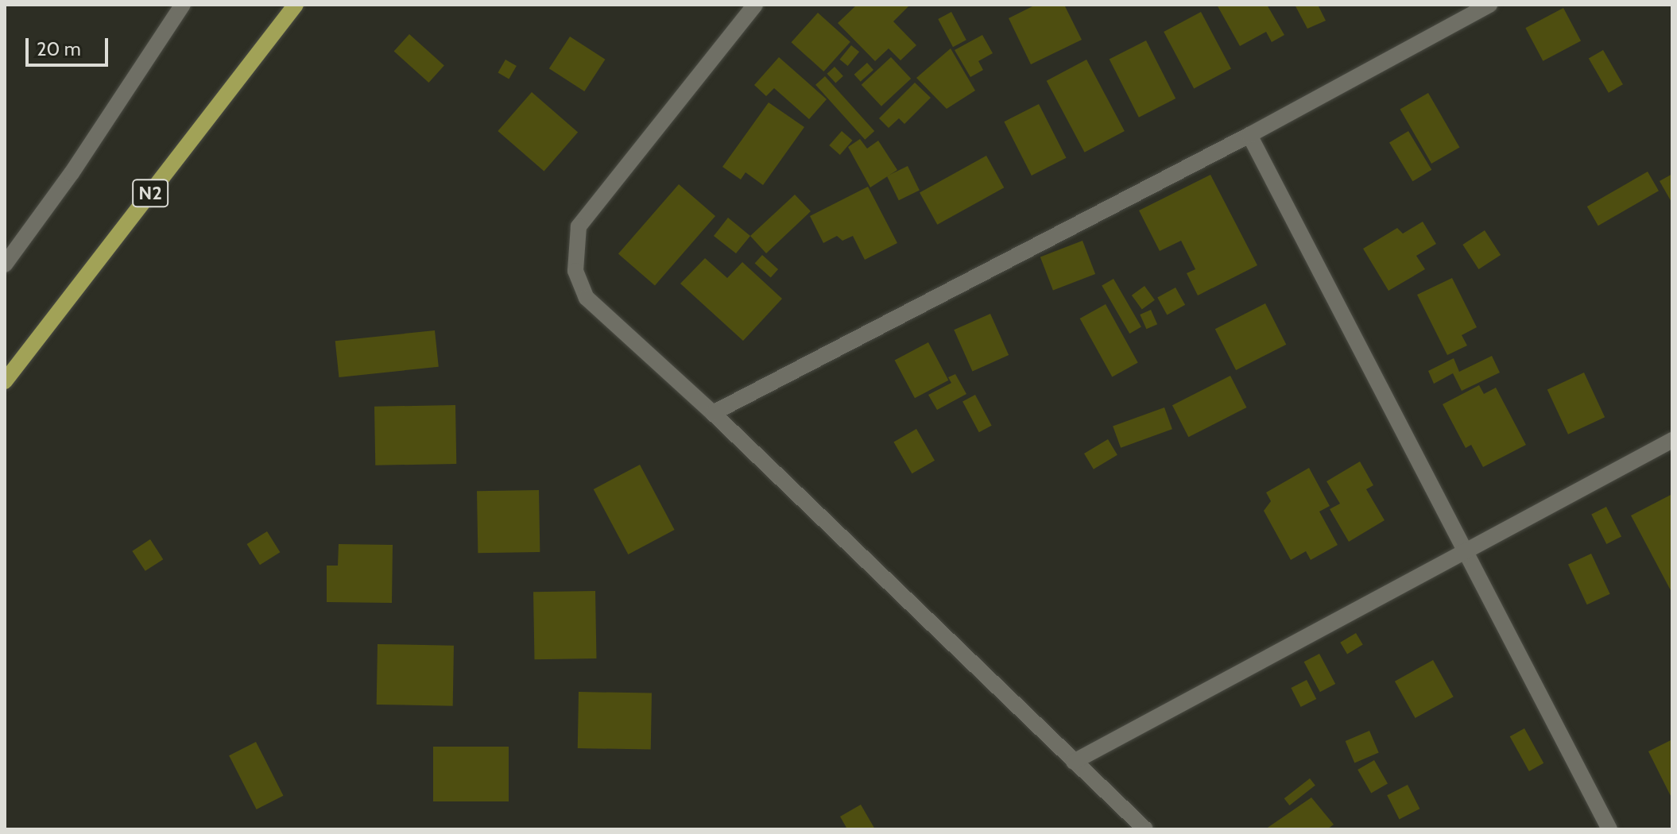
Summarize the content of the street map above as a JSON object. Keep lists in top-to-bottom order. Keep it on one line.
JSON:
{"streets":{"main road":["N2"]},"scale_bar":"20 m"}
